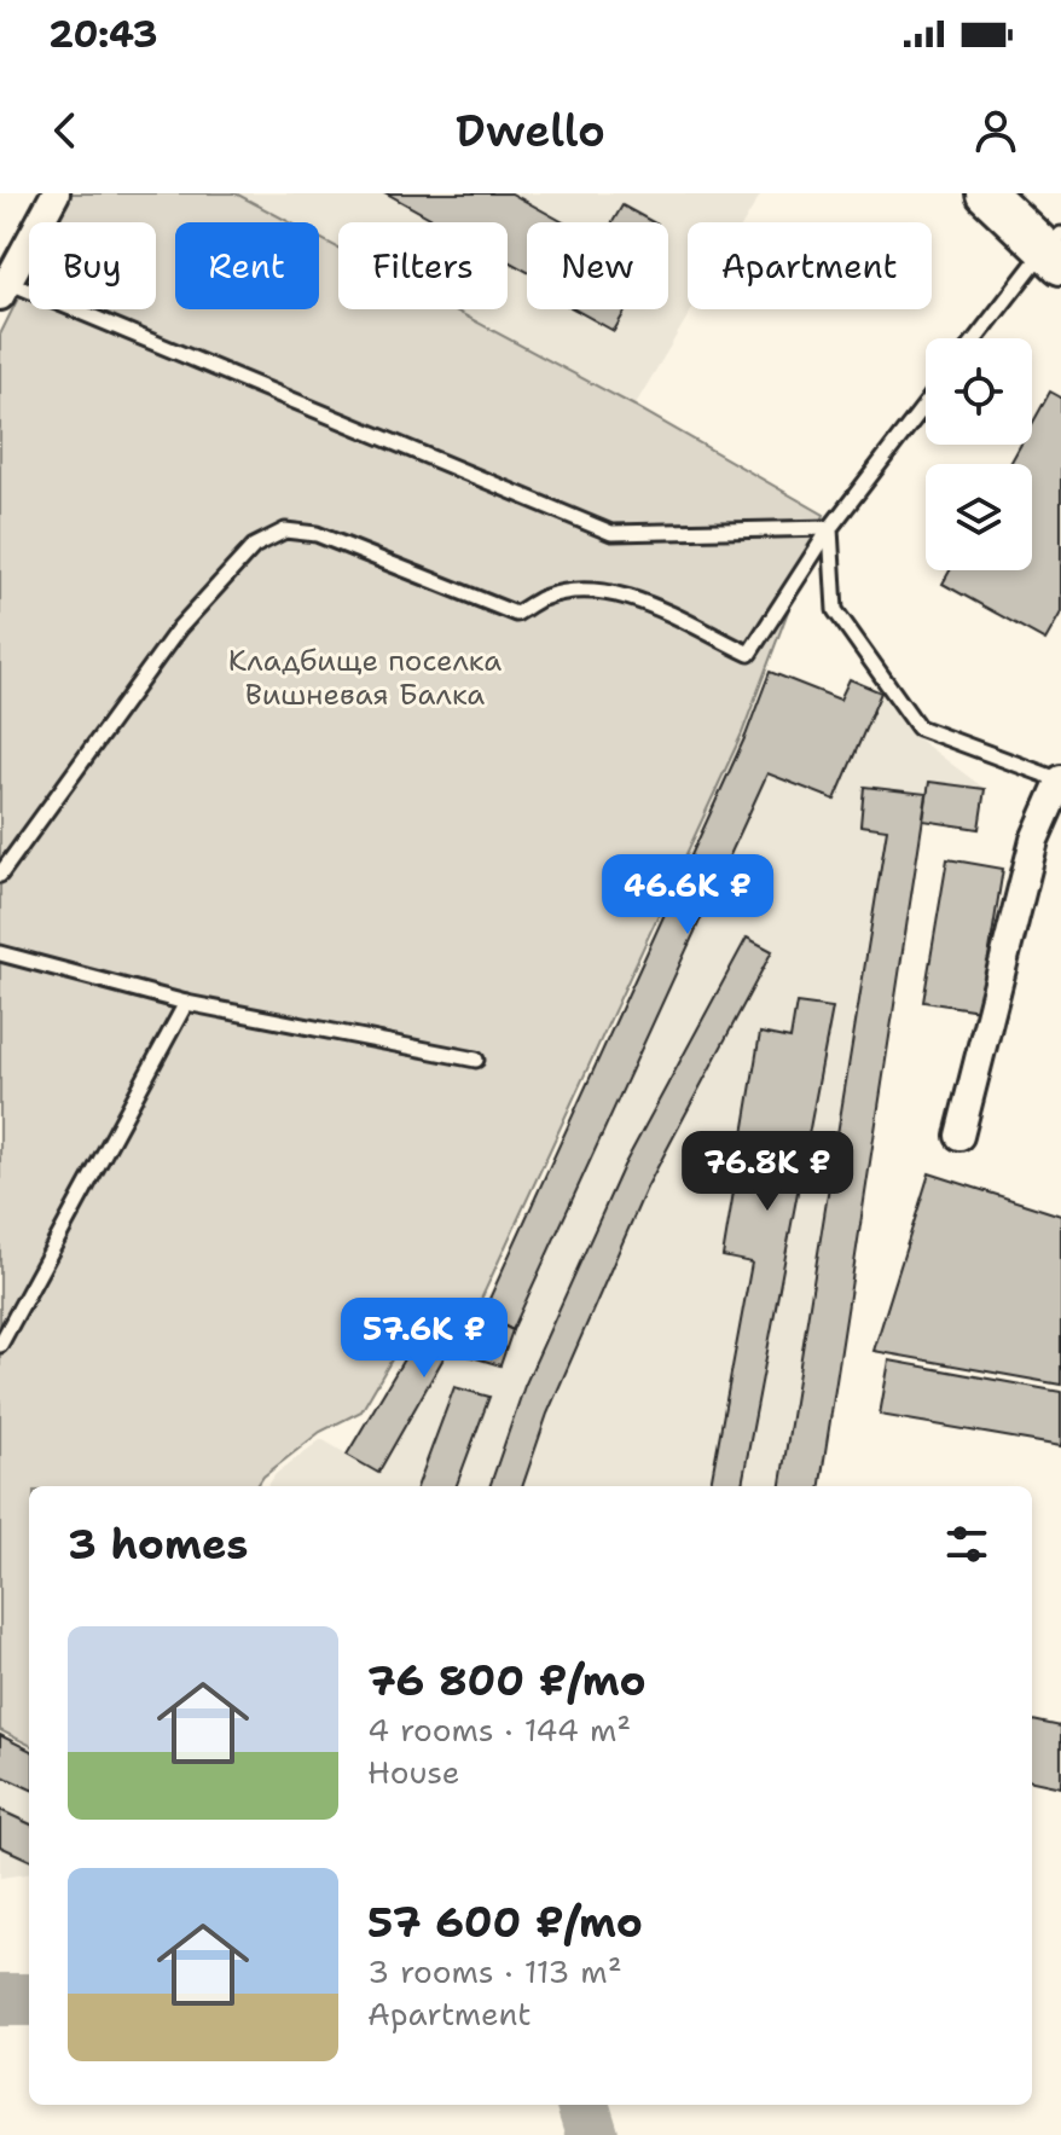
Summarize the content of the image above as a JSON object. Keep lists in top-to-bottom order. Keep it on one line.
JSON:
{"parks":["Кладбище поселка Вишневая Балка"],"page":{"status":"20:43","header":"Dwello","chip":["Buy","Rent","Filters","New","Apartment"],"price":["46.6K ₽","76.8K ₽","57.6K ₽"],"heading":"3 homes","list":[{"name":"76 800 ₽/mo","note":"4 rooms · 144 m² · House"},{"name":"57 600 ₽/mo","note":"3 rooms · 113 m² · Apartment"}]}}
